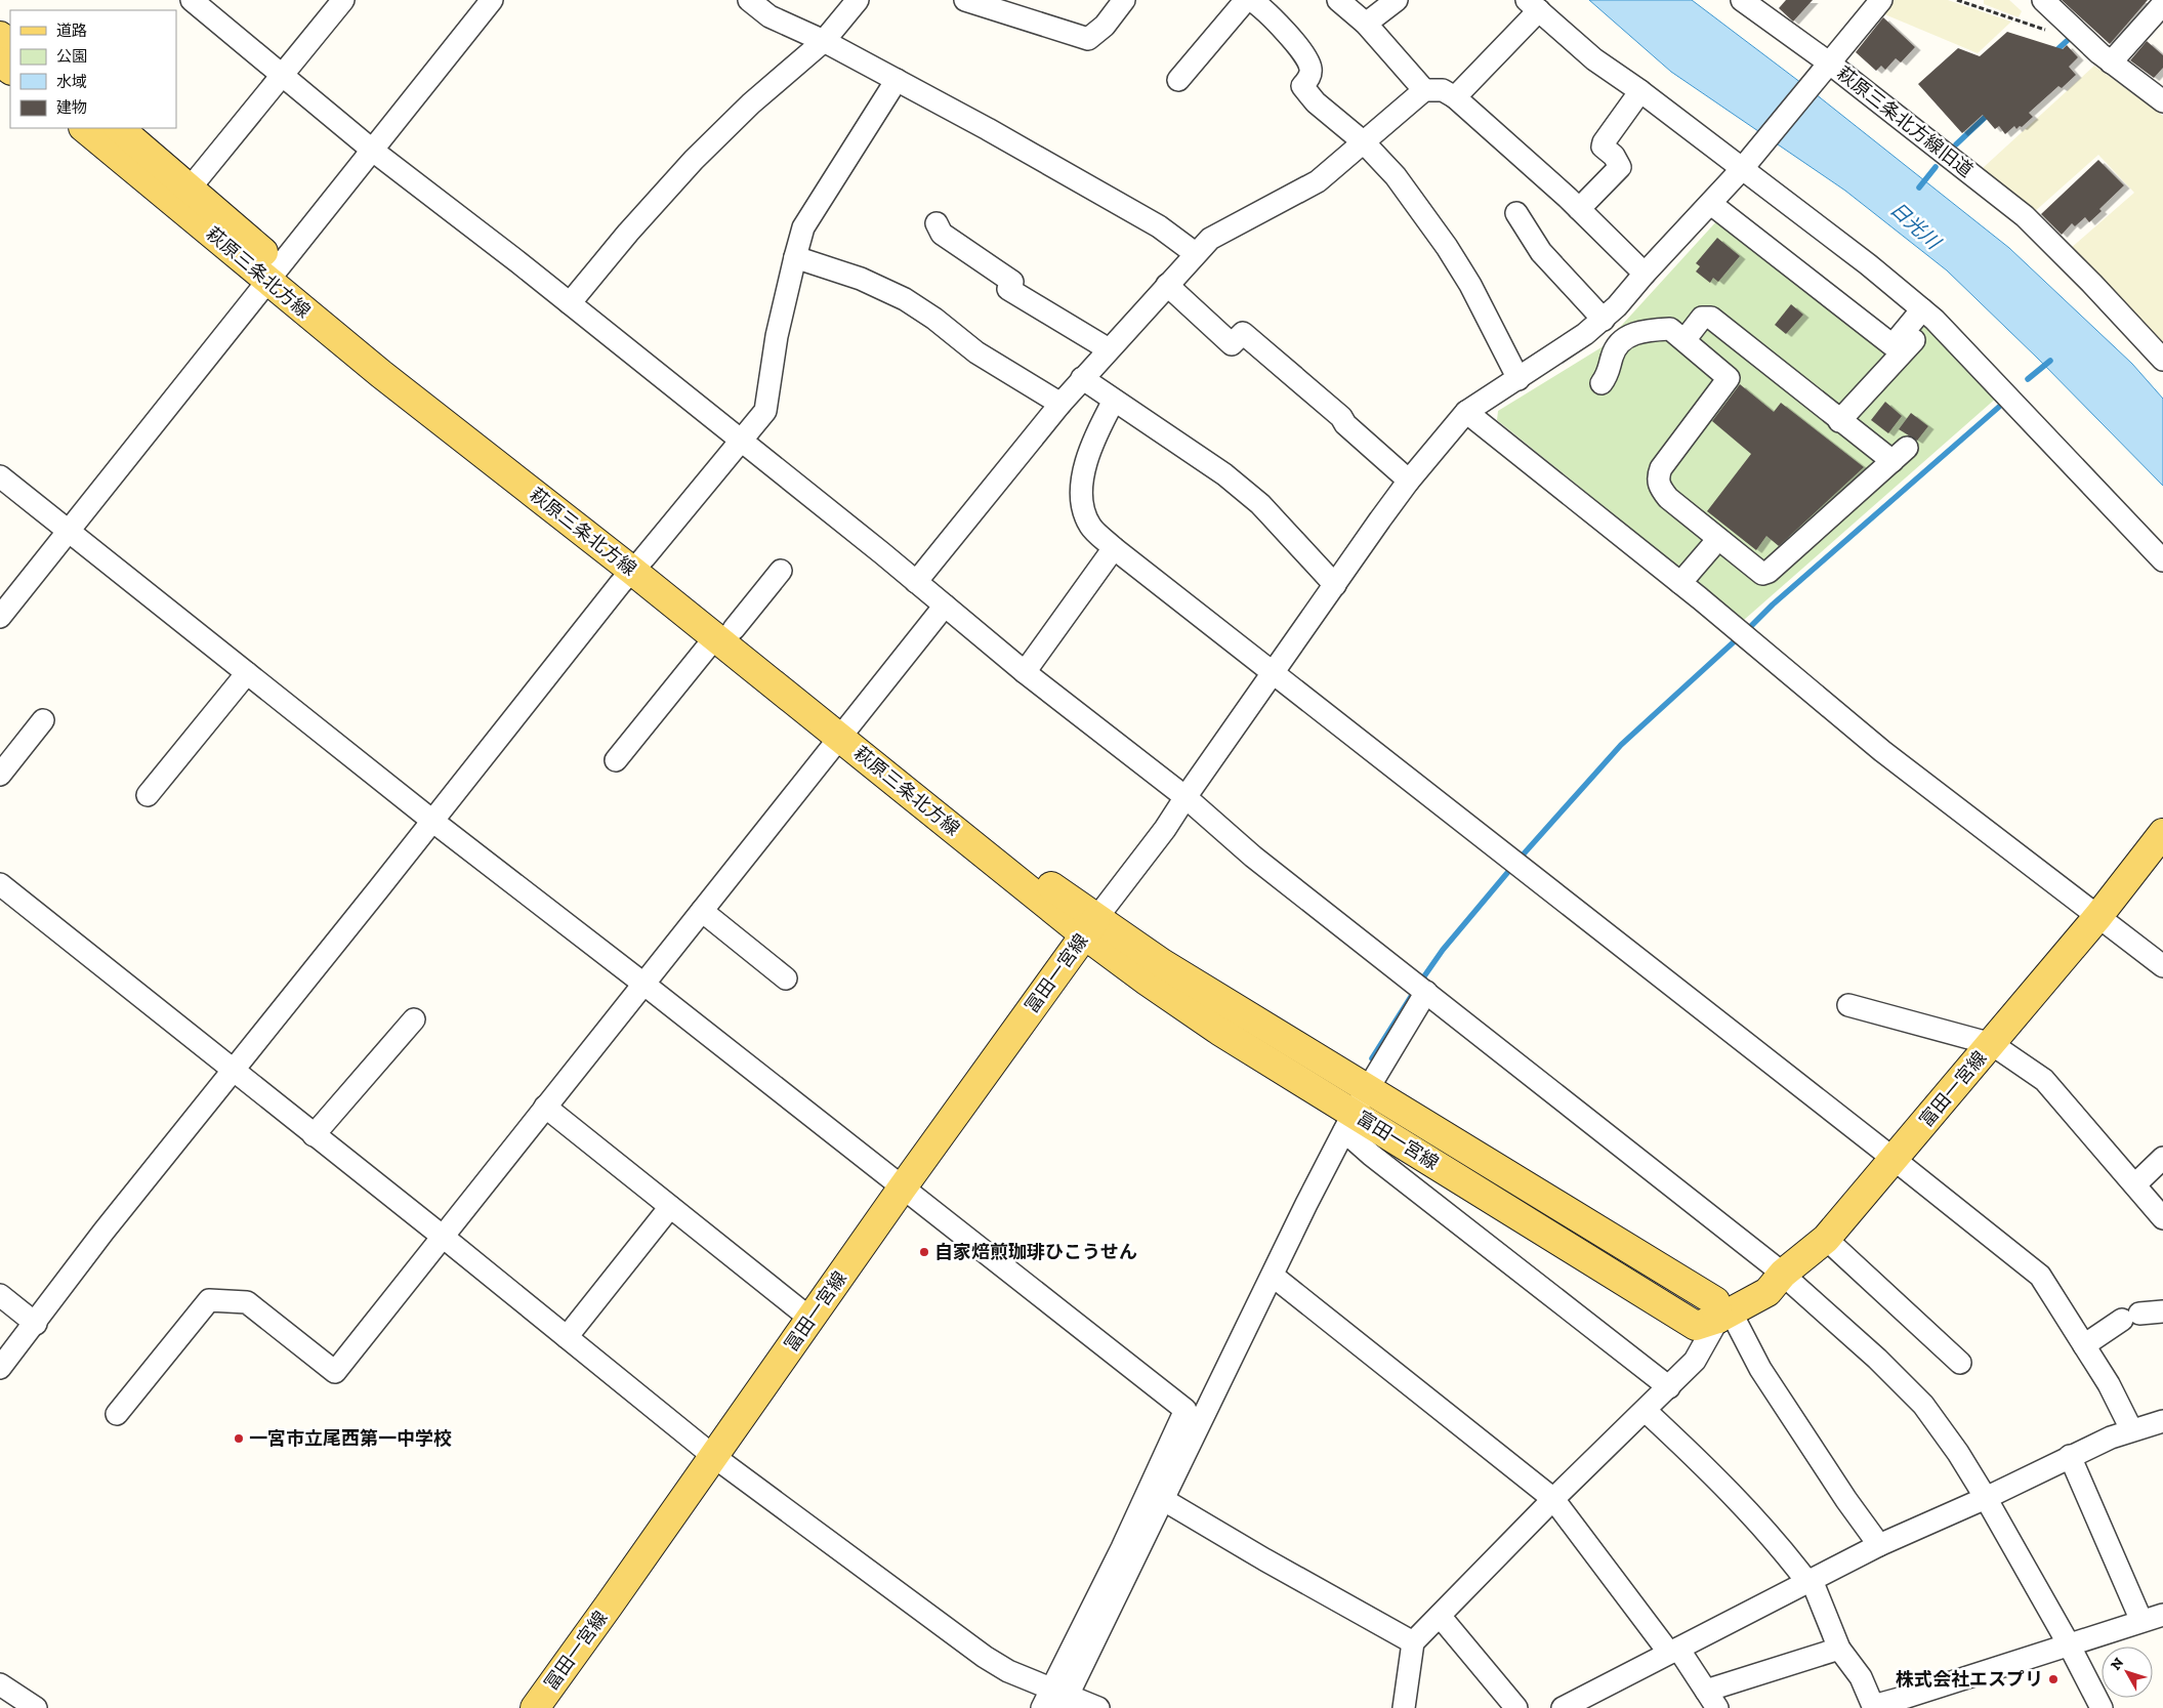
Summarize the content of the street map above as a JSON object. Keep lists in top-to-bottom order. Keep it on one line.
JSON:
{"streets":{"main road":["萩原三条北方線","冨田一宮線","富田一宮線"],"street":["萩原三条北方線旧道"]},"crossings":[["萩原三条北方線旧道","萩原三条北方線"],["萩原三条北方線旧道","冨田一宮線"],["萩原三条北方線旧道","富田一宮線"],["萩原三条北方線","冨田一宮線"],["萩原三条北方線","富田一宮線"],["冨田一宮線","富田一宮線"]],"water":["日光川"],"places":["自家焙煎珈琲ひこうせん","一宮市立尾西第一中学校","株式会社エスプリ"],"legend":["道路","公園","水域","建物"],"north":"top left"}
